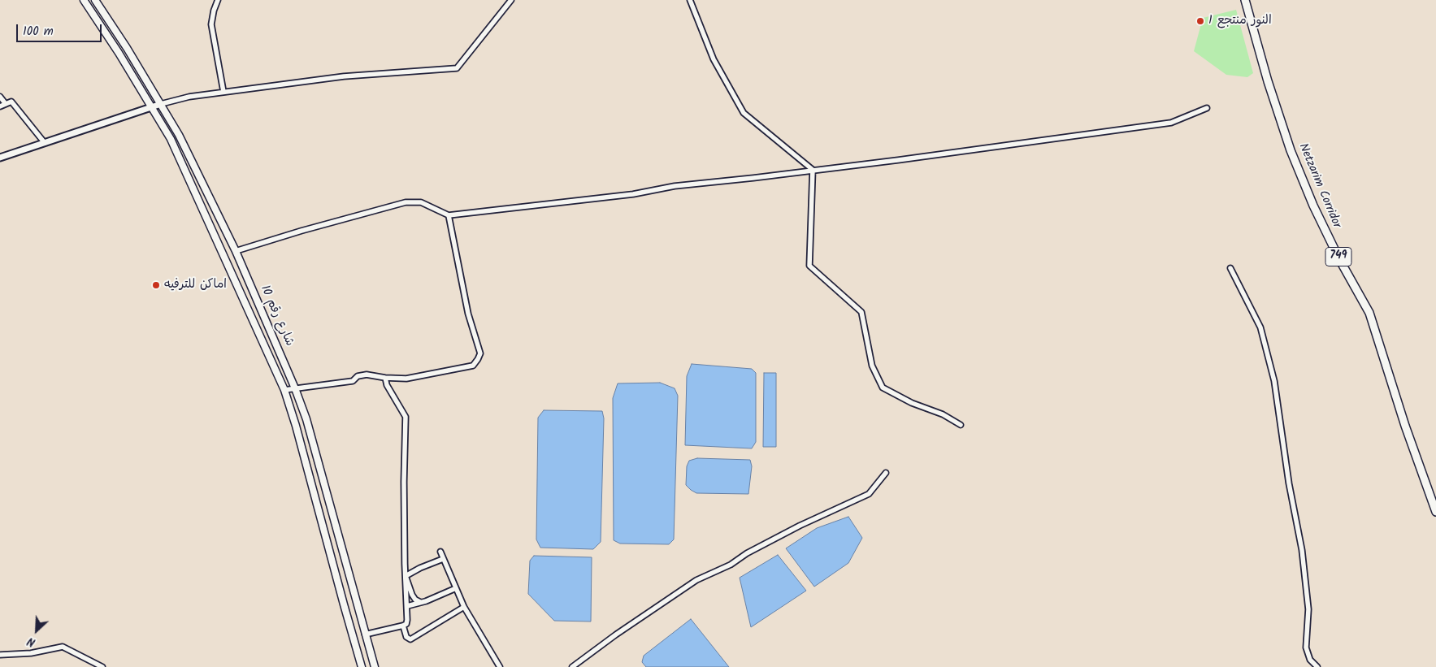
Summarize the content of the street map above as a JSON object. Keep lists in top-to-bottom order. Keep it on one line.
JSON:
{"streets":{"main road":["Netzarim Corridor","749","شارع رقم 10"]},"places":["1 النور منتجع","اماكن للترفيه"],"scale_bar":"100 m","north":"bottom left"}
